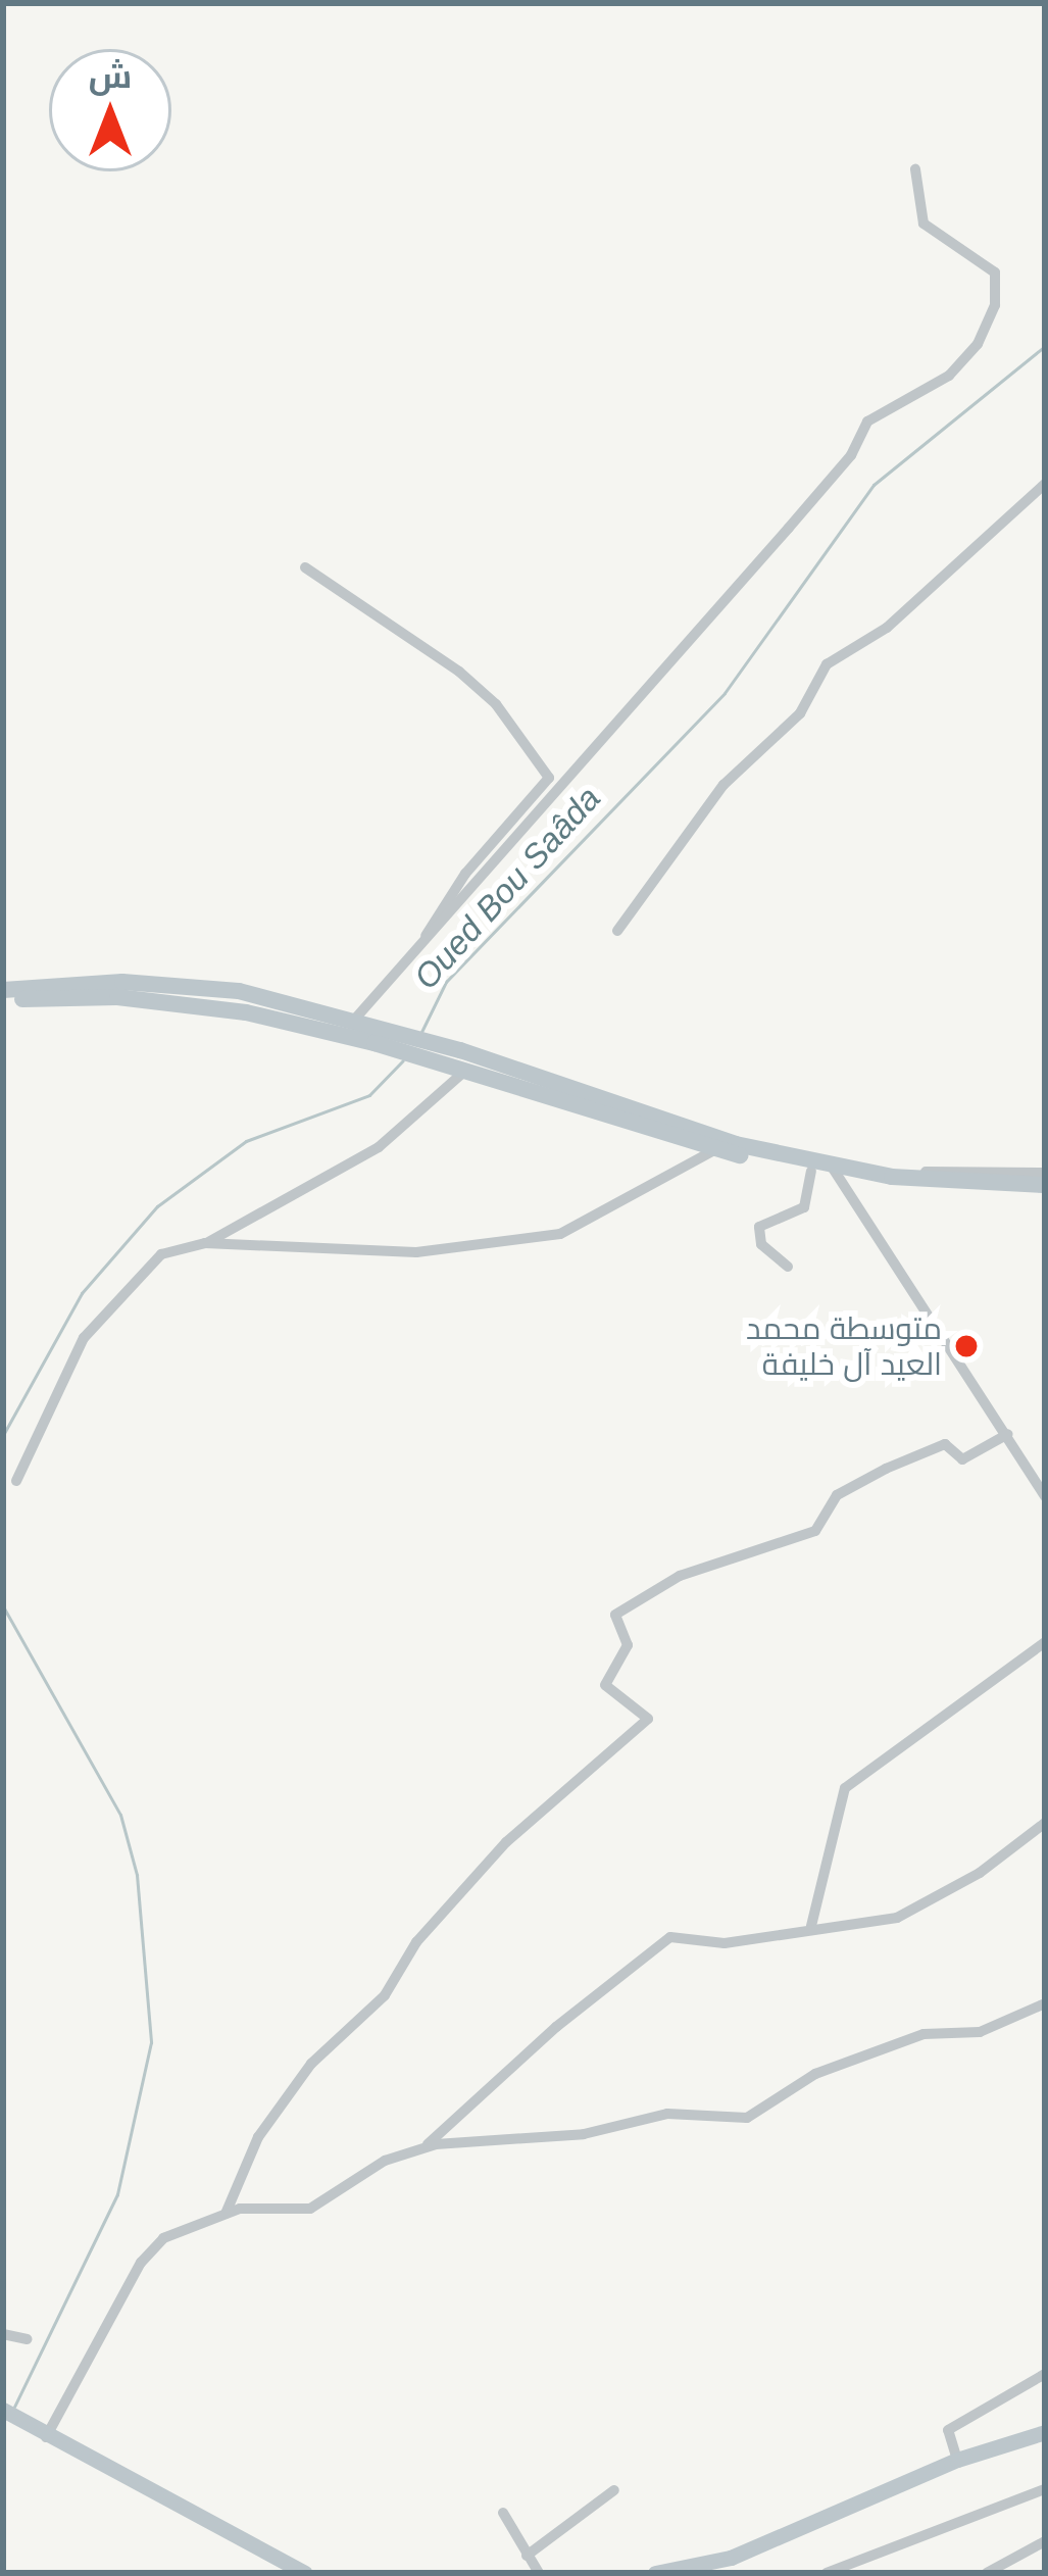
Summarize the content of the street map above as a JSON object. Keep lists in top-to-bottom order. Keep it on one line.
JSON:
{"water":["Oued Bou Saâda"],"places":["متوسطة محمد العيد آل خليفة"],"north":"top"}
